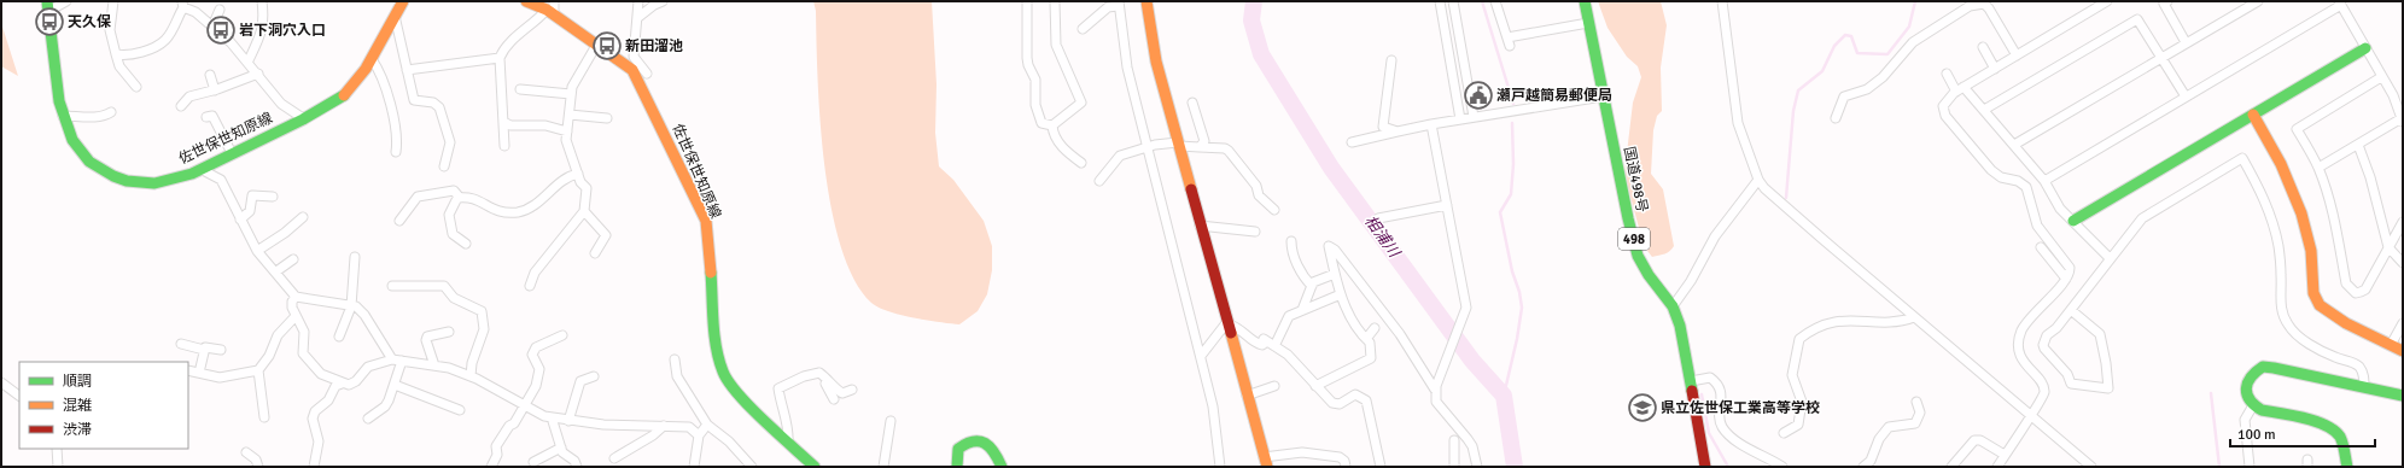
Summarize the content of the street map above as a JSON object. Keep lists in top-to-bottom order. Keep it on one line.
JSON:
{"streets":{"main road":["佐世保世知原線","国道498号","498"]},"water":["相浦川"],"places":{"bus stop":["天久保","岩下洞穴入口","新田溜池"],"public building":["瀬戸越簡易郵便局"],"school or university":["県立佐世保工業高等学校"]},"legend":["順調","混雑","渋滞"],"scale_bar":"100 m"}
